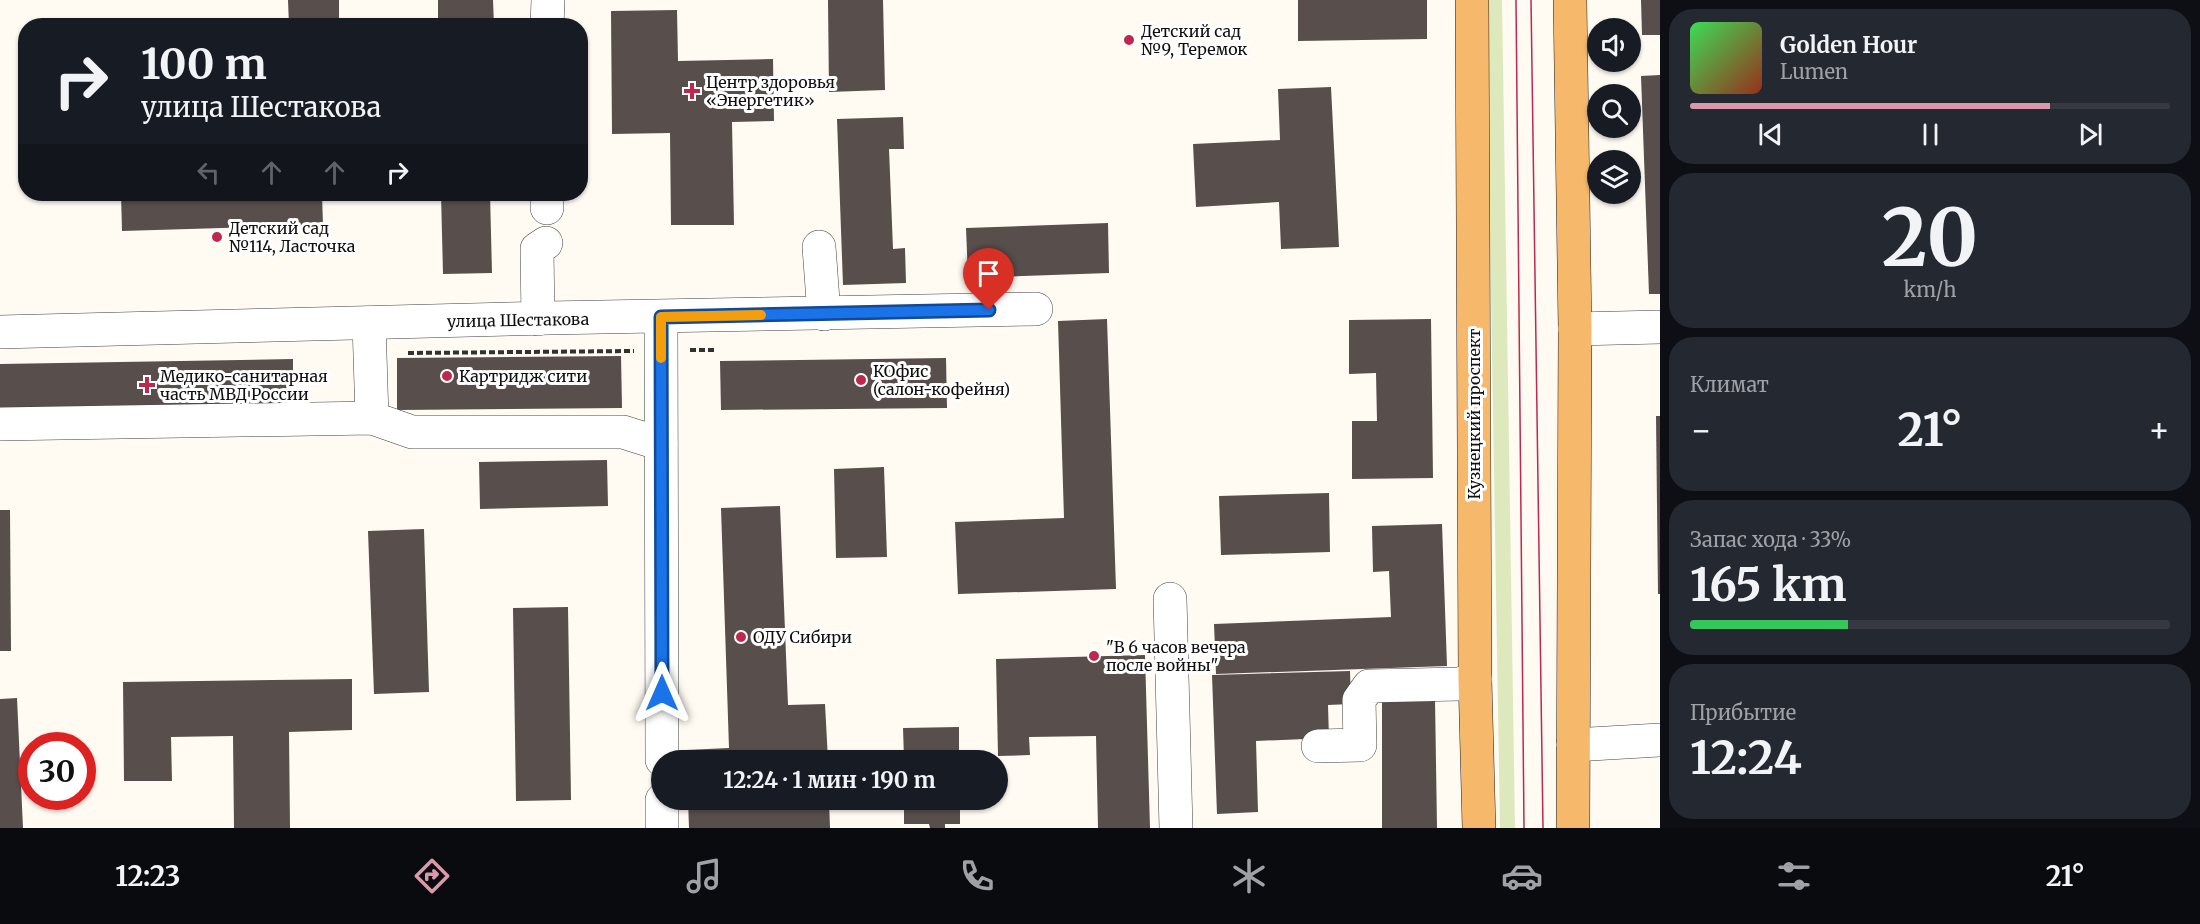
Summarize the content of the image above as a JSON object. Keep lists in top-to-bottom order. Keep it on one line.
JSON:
{"streets":{"main road":["Кузнецкий проспект"],"street":["улица Шестакова"]},"places":{"other":["Детский сад №9, Теремок","Детский сад №114, Ласточка","Картридж сити","КОфис (салон-кофейня)","ОДУ Сибири","\"В 6 часов вечера после войны\""],"health":["Центр здоровья «Энергетик»","Медико-санитарная часть МВД России"]},"page":{"turn":["100 m","улица Шестакова"],"song":["Golden Hour","Lumen"],"tile":[["20","km/h"],"Климат",["Запас хода · 33%","165 km"],["Прибытие","12:24"]],"heat":["−","21°","+"],"limit":"30","trip":"12:24 · 1 мин · 190 m","tabs":["12:23","21°"]}}
